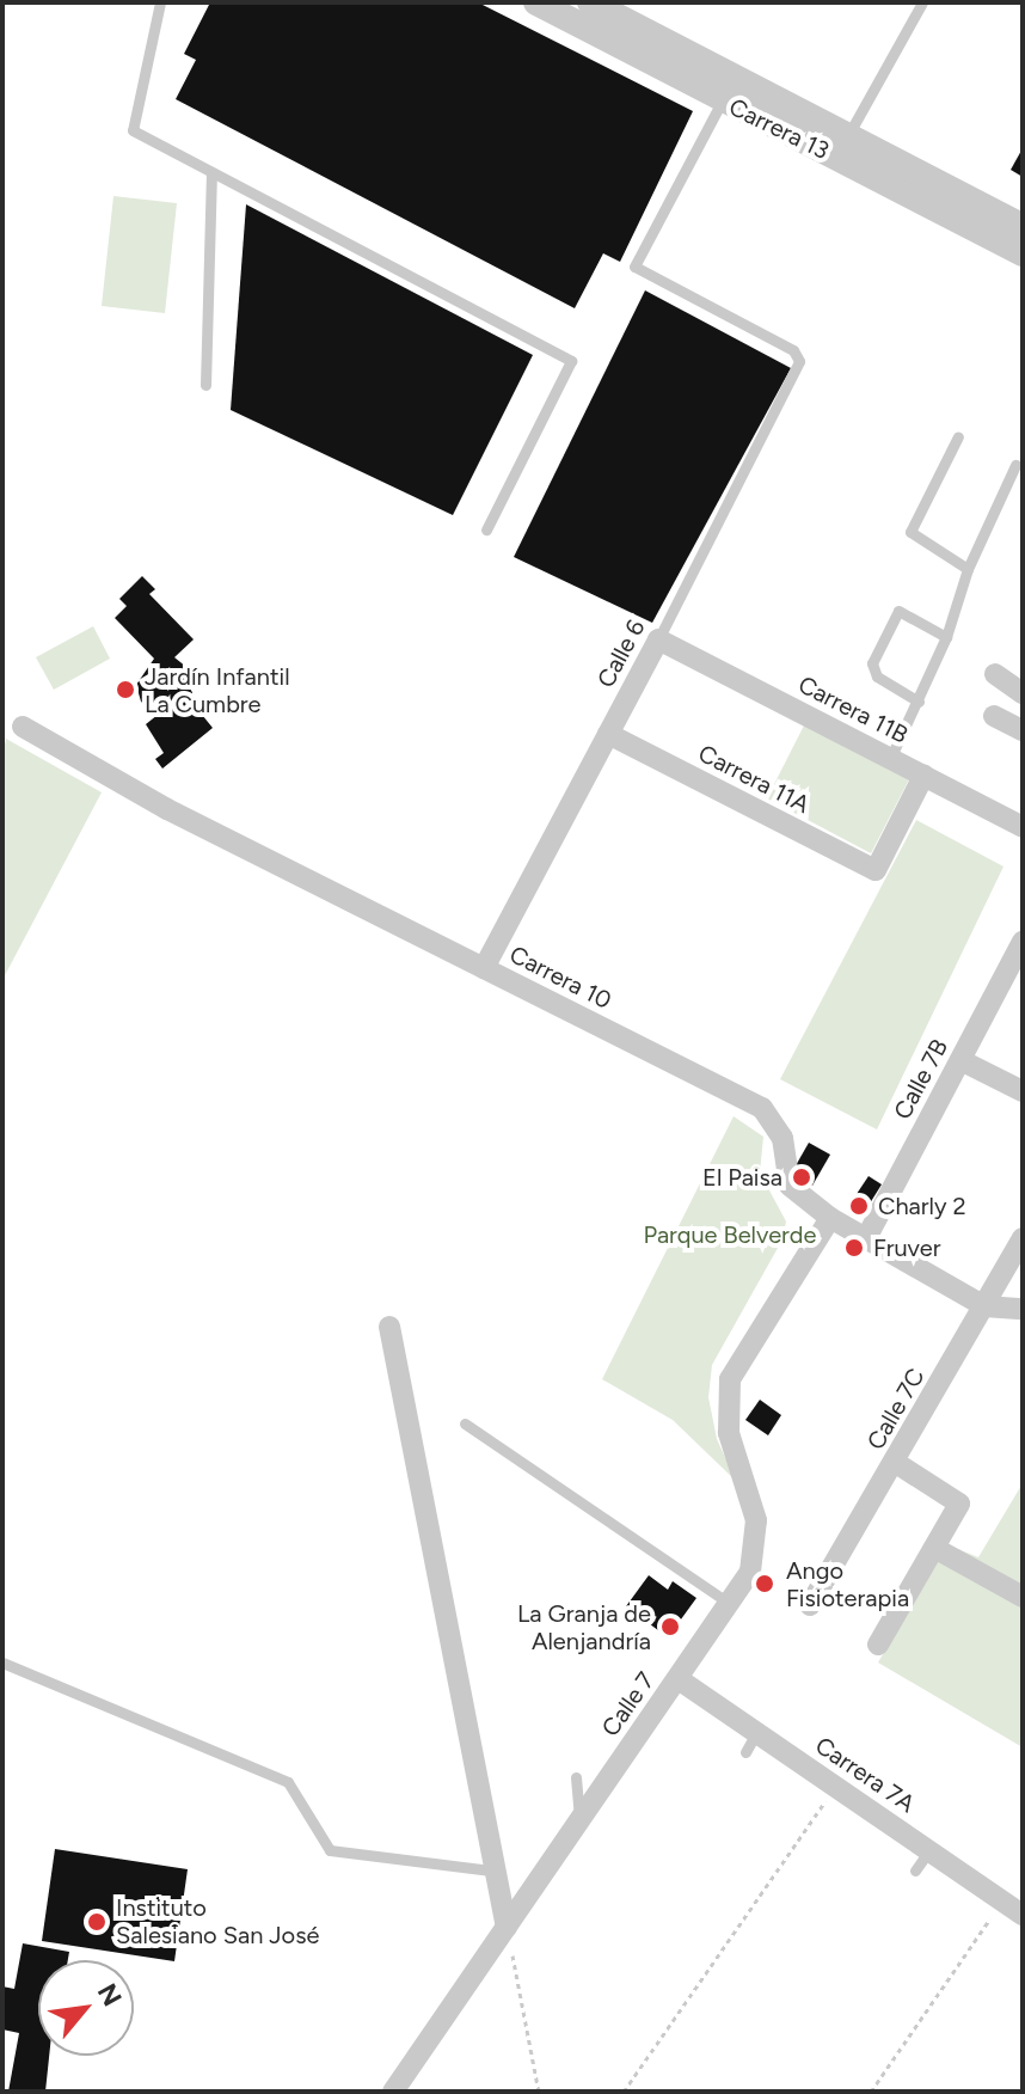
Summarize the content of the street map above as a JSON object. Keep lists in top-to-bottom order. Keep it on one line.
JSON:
{"streets":{"street":["Carrera 13","Calle 6","Carrera 11B","Carrera 11A","Carrera 10","Calle 7B","Calle 7C","Calle 7","Carrera 7A"]},"crossings":[["Carrera 13","Calle 6"],["Calle 6","Carrera 11B"],["Calle 6","Carrera 11A"],["Calle 6","Carrera 10"],["Carrera 11B","Carrera 11A"],["Carrera 10","Calle 7B"],["Carrera 10","Calle 7C"],["Carrera 10","Calle 7"],["Calle 7","Carrera 7A"]],"parks":["Parque Belverde"],"places":["Jardín Infantil La Cumbre","El Paisa","Charly 2","Fruver","Ango Fisioterapia","La Granja de Alenjandría","Instituto Salesiano San José"],"north":"top right"}
